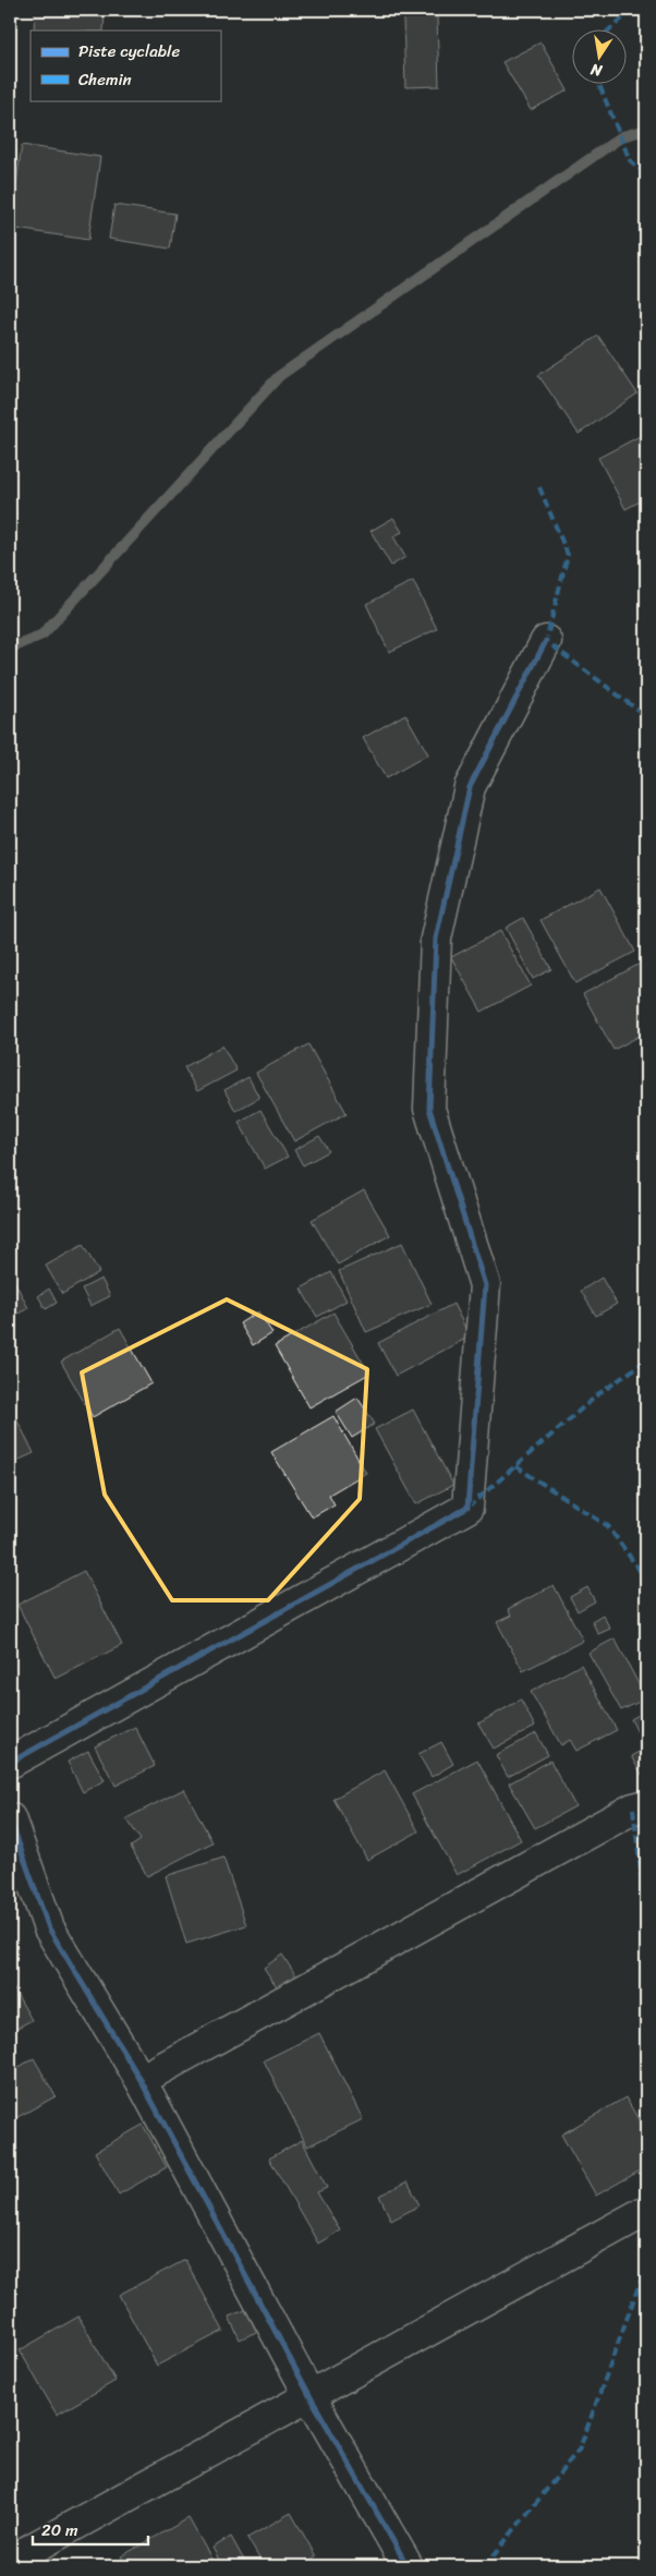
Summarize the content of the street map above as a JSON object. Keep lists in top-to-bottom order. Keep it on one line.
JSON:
{"legend":["Piste cyclable","Chemin"],"scale_bar":"20 m","north":"bottom"}
